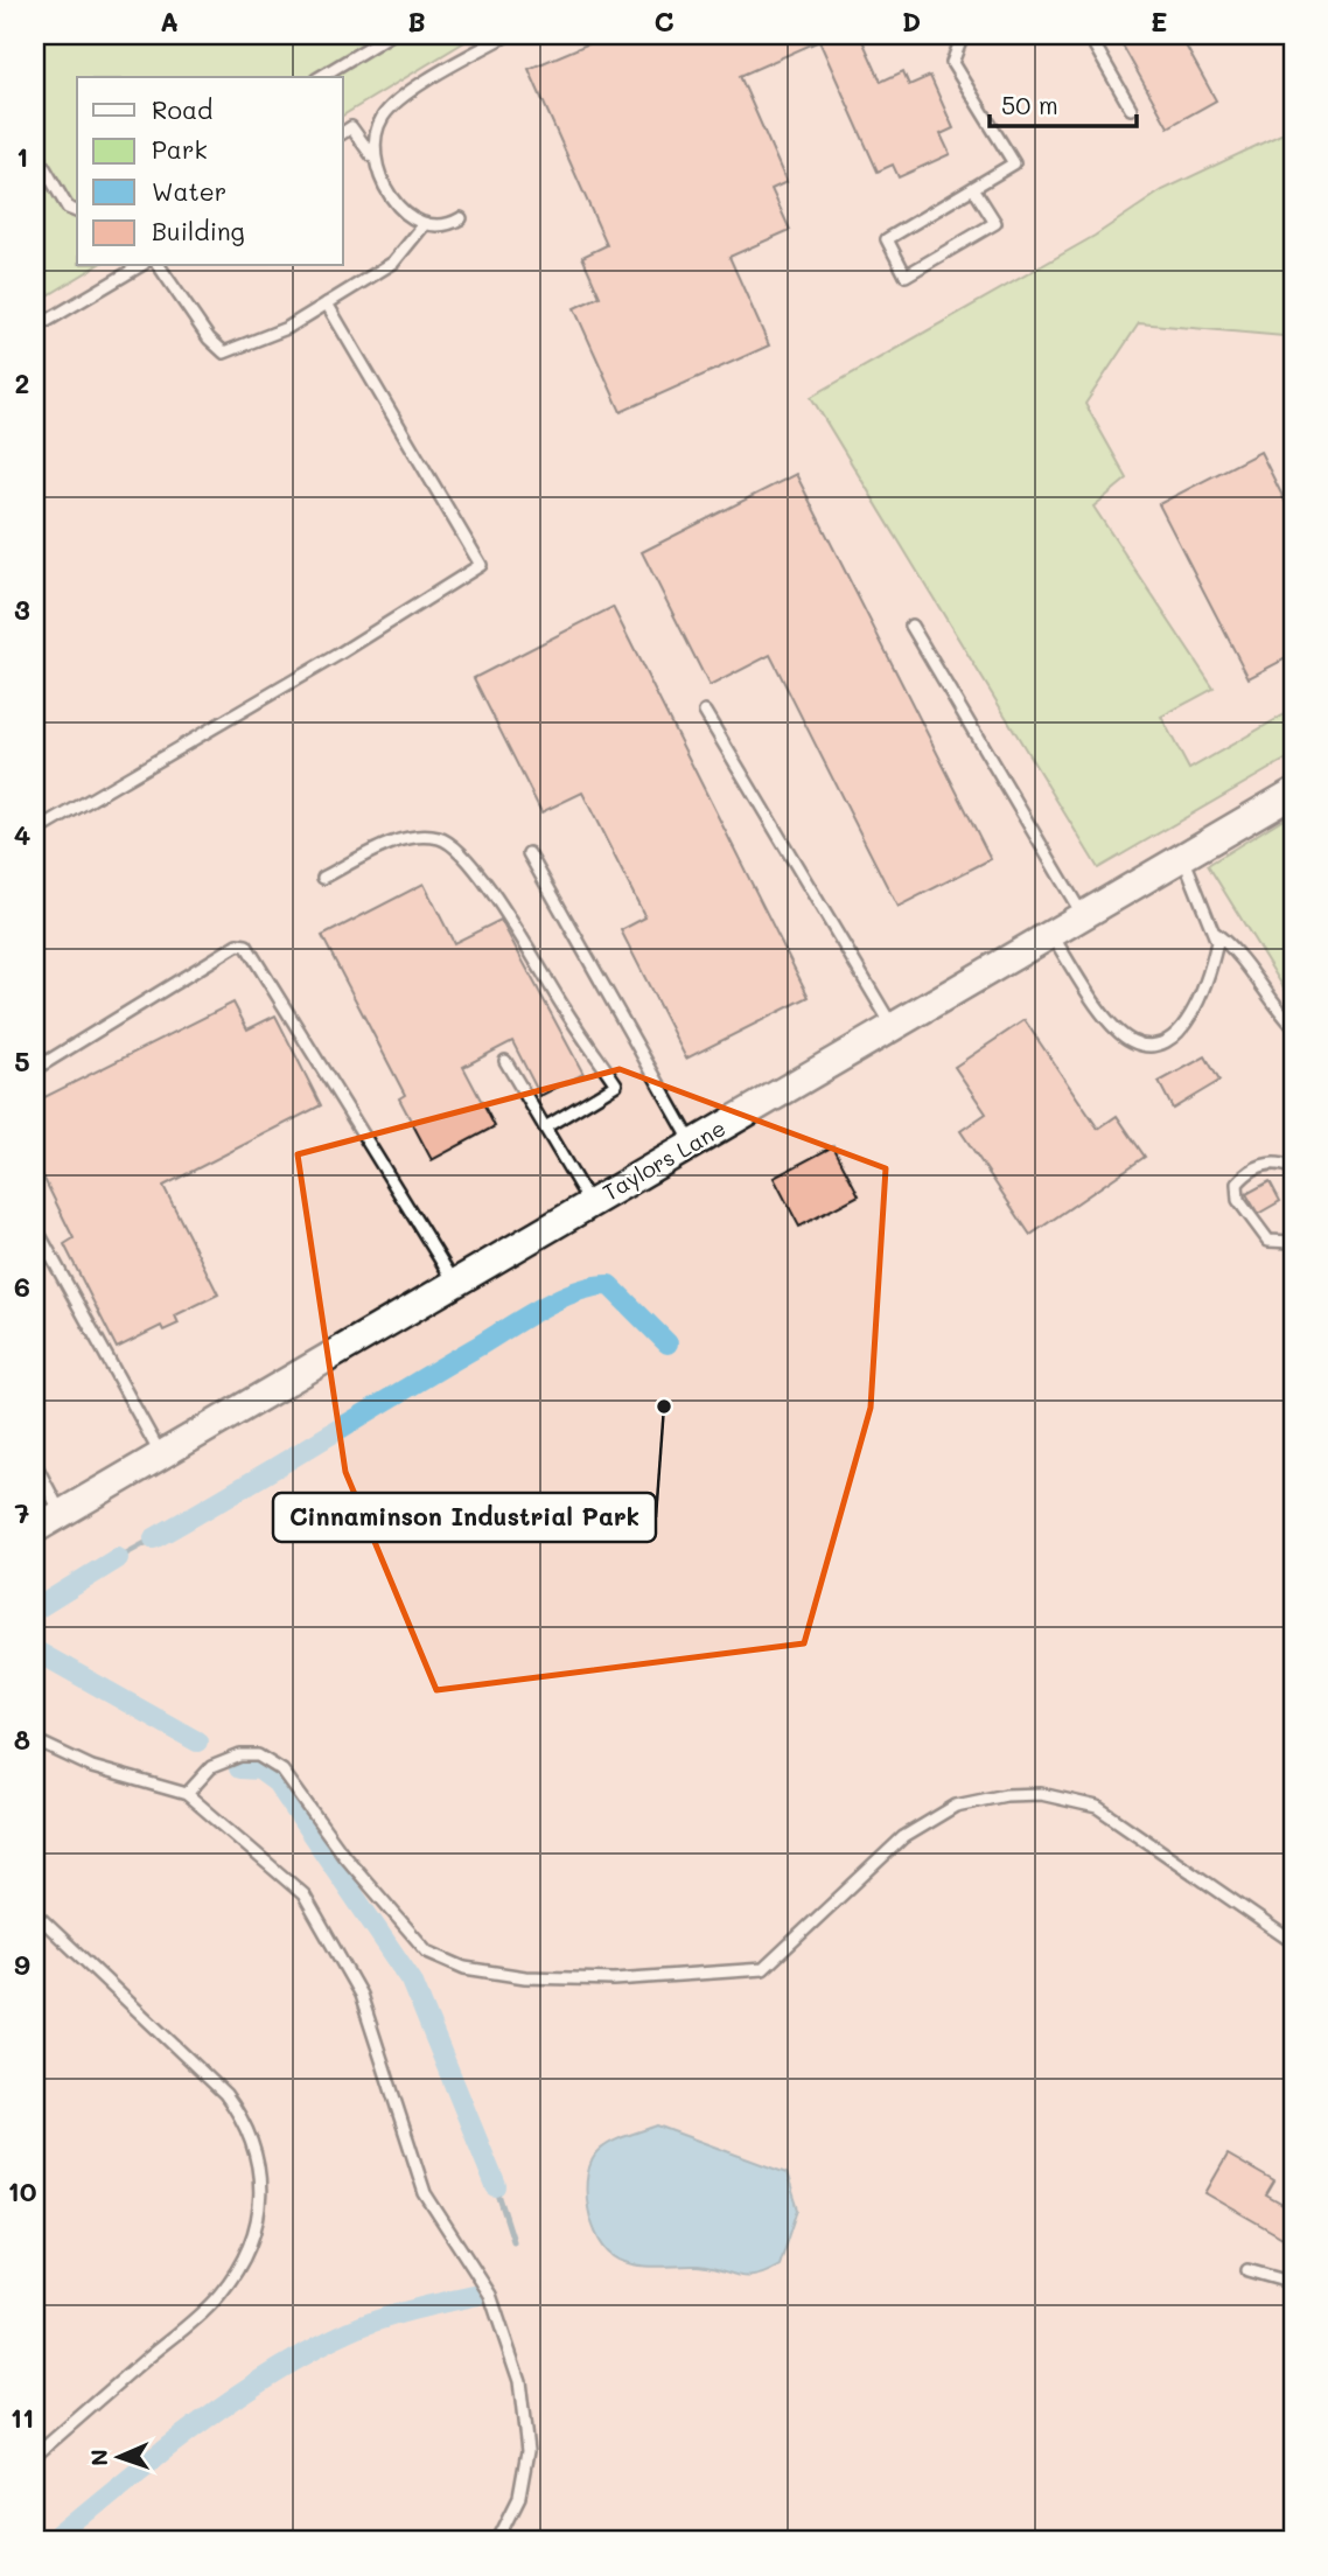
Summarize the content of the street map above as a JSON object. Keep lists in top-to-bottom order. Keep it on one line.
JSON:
{"streets":{"street":["Taylors Lane"]},"places":["Cinnaminson Industrial Park"],"legend":["Road","Park","Water","Building"],"scale_bar":"50 m","north":"left","grid":{"columns":["A","B","C","D","E"],"rows":["1","2","3","4","5","6","7","8","9","10","11"]}}
